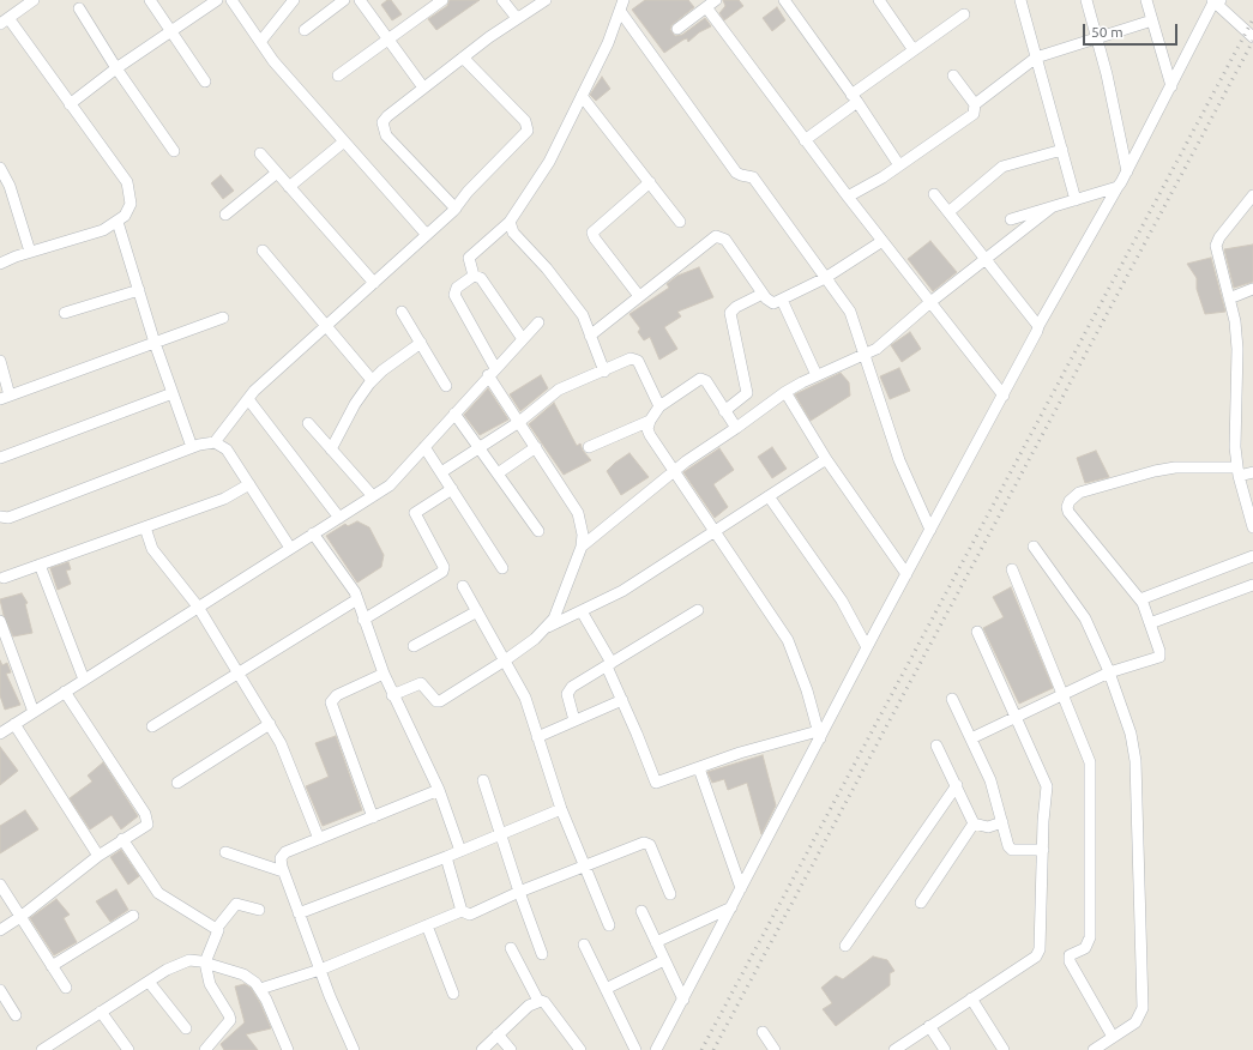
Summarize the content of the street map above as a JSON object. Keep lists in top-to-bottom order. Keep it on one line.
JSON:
{"scale_bar":"50 m"}
